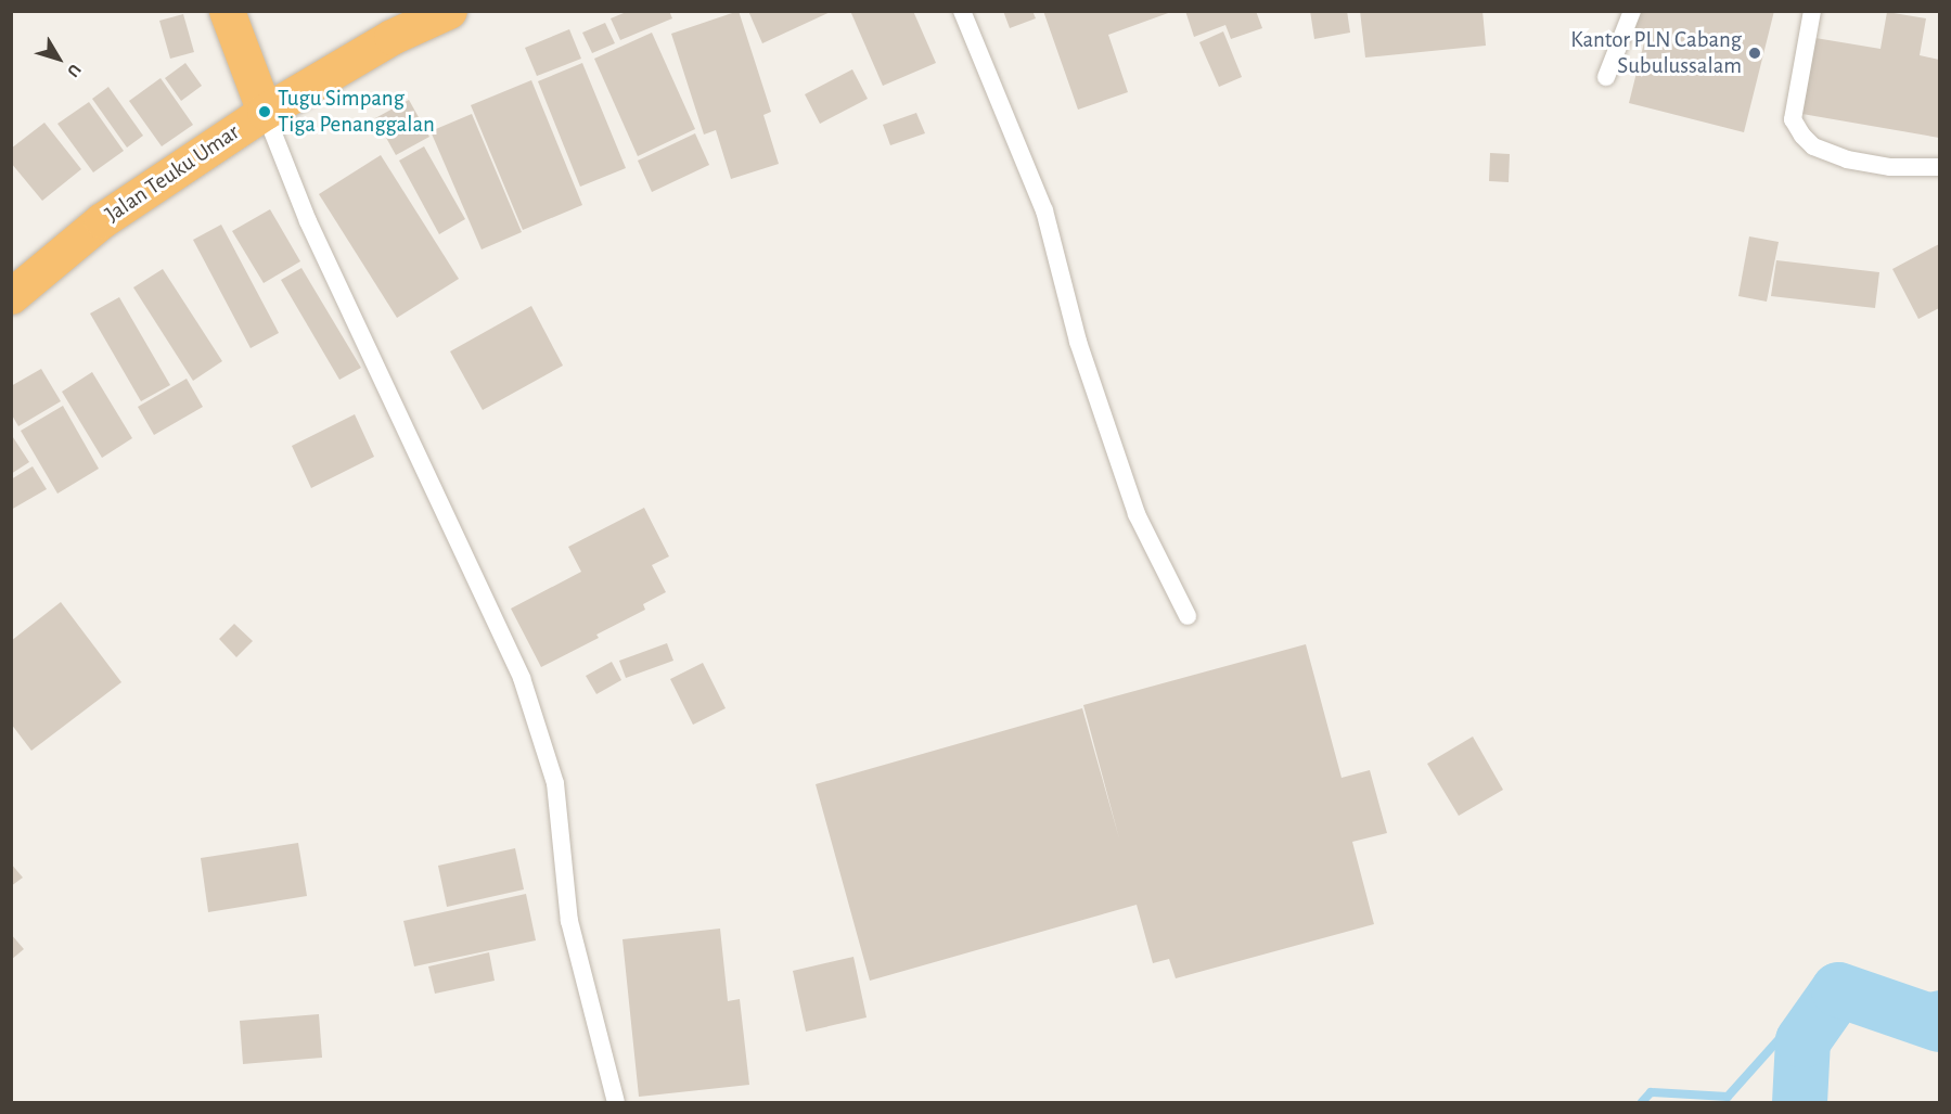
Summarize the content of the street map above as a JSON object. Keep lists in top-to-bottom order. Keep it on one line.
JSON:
{"streets":{"highway":["Jalan Teuku Umar"]},"places":["Kantor PLN Cabang Subulussalam","Tugu Simpang Tiga Penanggalan"],"north":"bottom right"}
